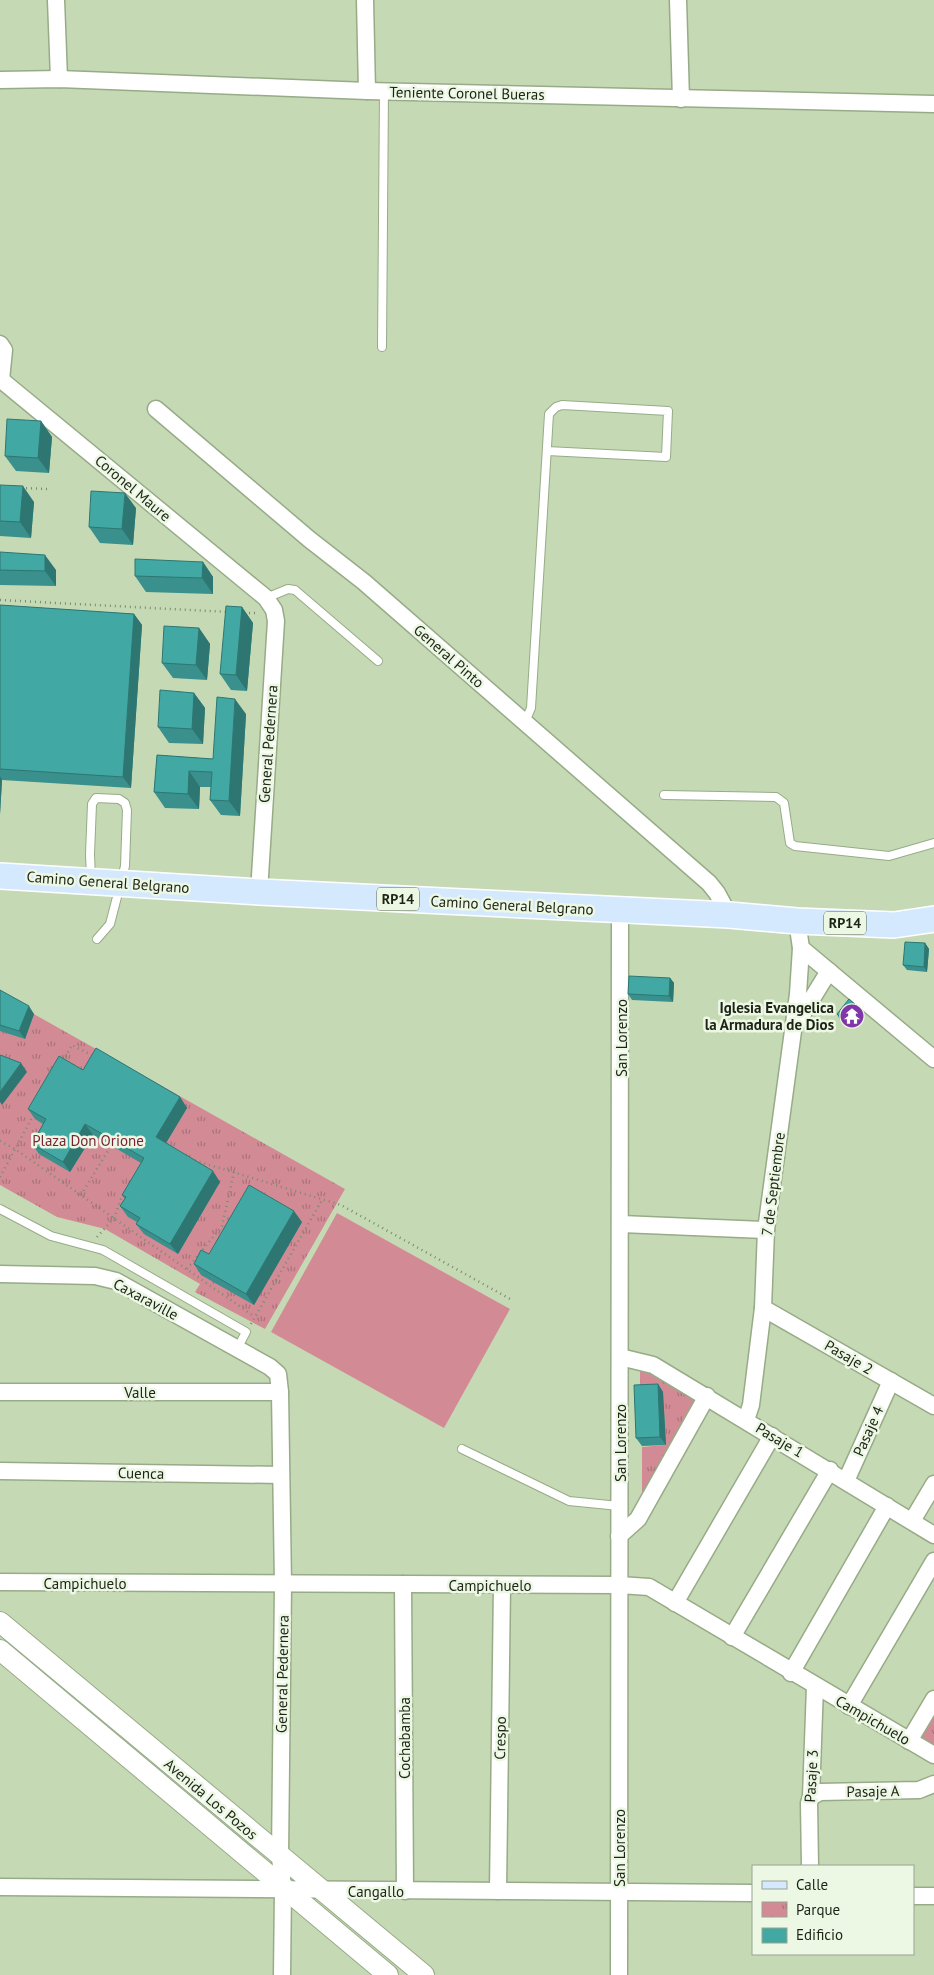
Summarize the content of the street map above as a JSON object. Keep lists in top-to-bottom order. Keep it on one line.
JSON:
{"streets":{"main road":["Camino General Belgrano","RP14"],"street":["Teniente Coronel Bueras","Coronel Maure","General Pinto","General Pedernera","San Lorenzo","7 de Septiembre","Caxaraville","Pasaje 2","Valle","Pasaje 4","Pasaje 1","Cuenca","Campichuelo","Cochabamba","Crespo","Pasaje 3","Pasaje A","Avenida Los Pozos","Cangallo"]},"crossings":[["Coronel Maure","General Pedernera"],["General Pinto","Camino General Belgrano"],["General Pedernera","Camino General Belgrano"],["General Pedernera","Caxaraville"],["General Pedernera","Valle"],["General Pedernera","Cuenca"],["General Pedernera","Campichuelo"],["General Pedernera","Avenida Los Pozos"],["General Pedernera","Cangallo"],["Camino General Belgrano","RP14"],["Camino General Belgrano","San Lorenzo"],["San Lorenzo","Pasaje 1"],["San Lorenzo","Campichuelo"],["San Lorenzo","Cangallo"],["7 de Septiembre","Pasaje 2"],["7 de Septiembre","Pasaje 1"],["Pasaje 2","Pasaje 4"],["Pasaje 4","Pasaje 1"],["Campichuelo","Cochabamba"],["Campichuelo","Crespo"],["Campichuelo","Pasaje 3"],["Cochabamba","Cangallo"],["Crespo","Cangallo"],["Pasaje 3","Pasaje A"],["Avenida Los Pozos","Cangallo"]],"parks":["Plaza Don Orione"],"places":{"temple":["Iglesia Evangelica la Armadura de Dios"]},"legend":["Calle","Parque","Edificio"]}
